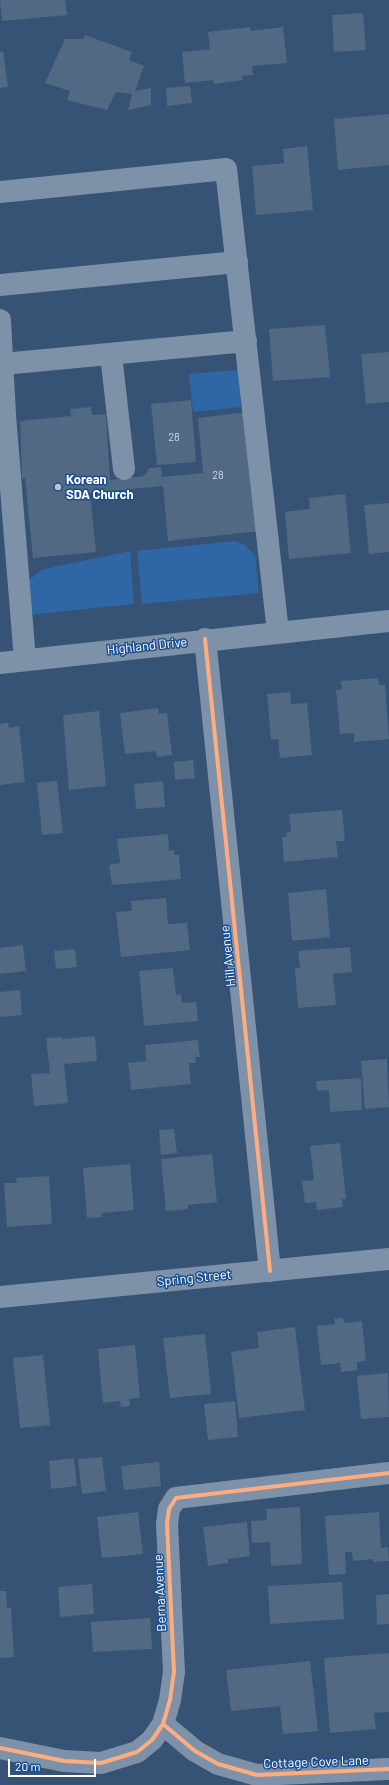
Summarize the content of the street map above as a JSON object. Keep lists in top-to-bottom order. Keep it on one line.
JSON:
{"streets":{"street":["Highland Drive","Hill Avenue","Spring Street","Berna Avenue","Cottage Cove Lane"]},"crossings":[["Highland Drive","Hill Avenue"],["Hill Avenue","Spring Street"],["Berna Avenue","Cottage Cove Lane"]],"places":["Korean SDA Church"],"house_numbers":["28","28"],"scale_bar":"20 m"}
